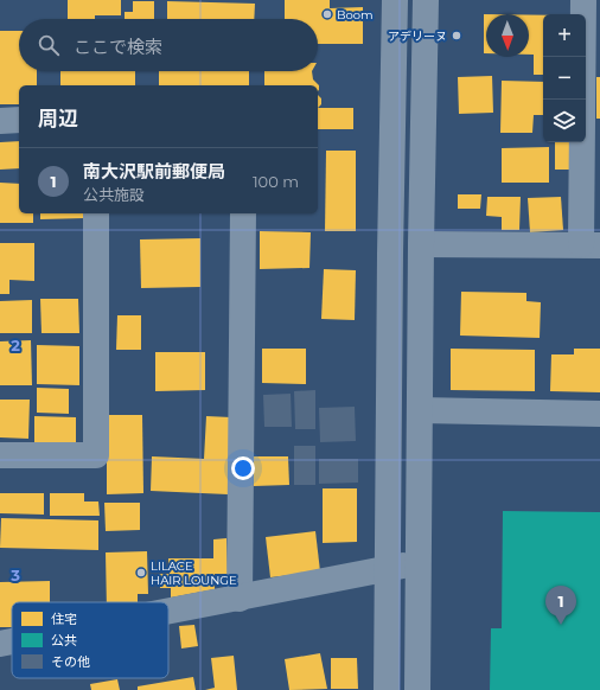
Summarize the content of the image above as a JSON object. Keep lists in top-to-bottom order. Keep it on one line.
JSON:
{"places":["Boom","アデリーヌ","LILACE HAIR LOUNGE"],"legend":["住宅","公共","その他"],"north":"bottom","page":{"map_buttons":["+","−"],"search":"ここで検索","heading":"周辺","list":[{"mark":"1","name":"南大沢駅前郵便局","note":"公共施設","value":"100 m"}],"pins":"1"},"grid":{"rows":["2","3"]}}
